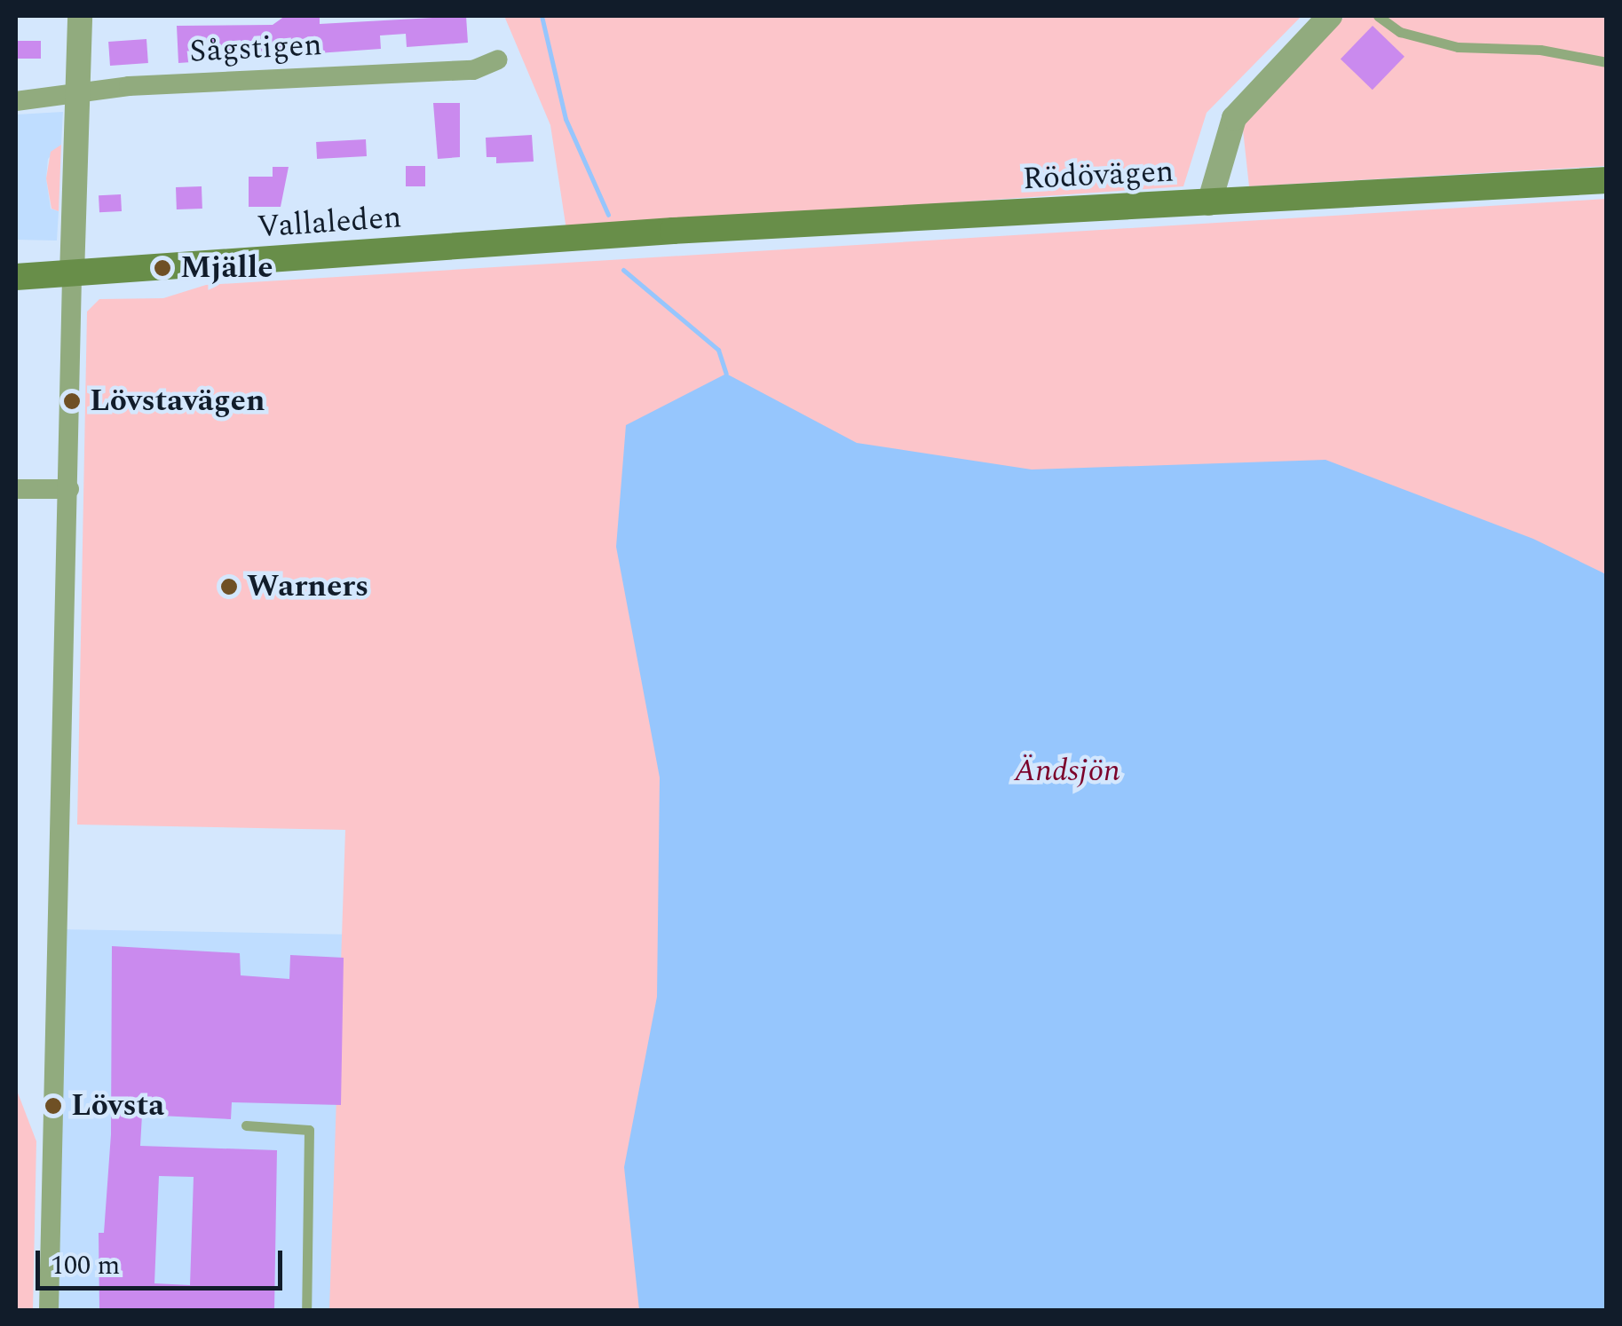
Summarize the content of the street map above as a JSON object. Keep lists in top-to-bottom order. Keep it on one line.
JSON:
{"streets":{"main road":["Rödövägen","Vallaleden"],"street":["Sågstigen"]},"crossings":[["Rödövägen","Vallaleden"]],"parks":["Ändsjön"],"places":["Mjälle","Lövstavägen","Warners","Lövsta"],"scale_bar":"100 m"}
